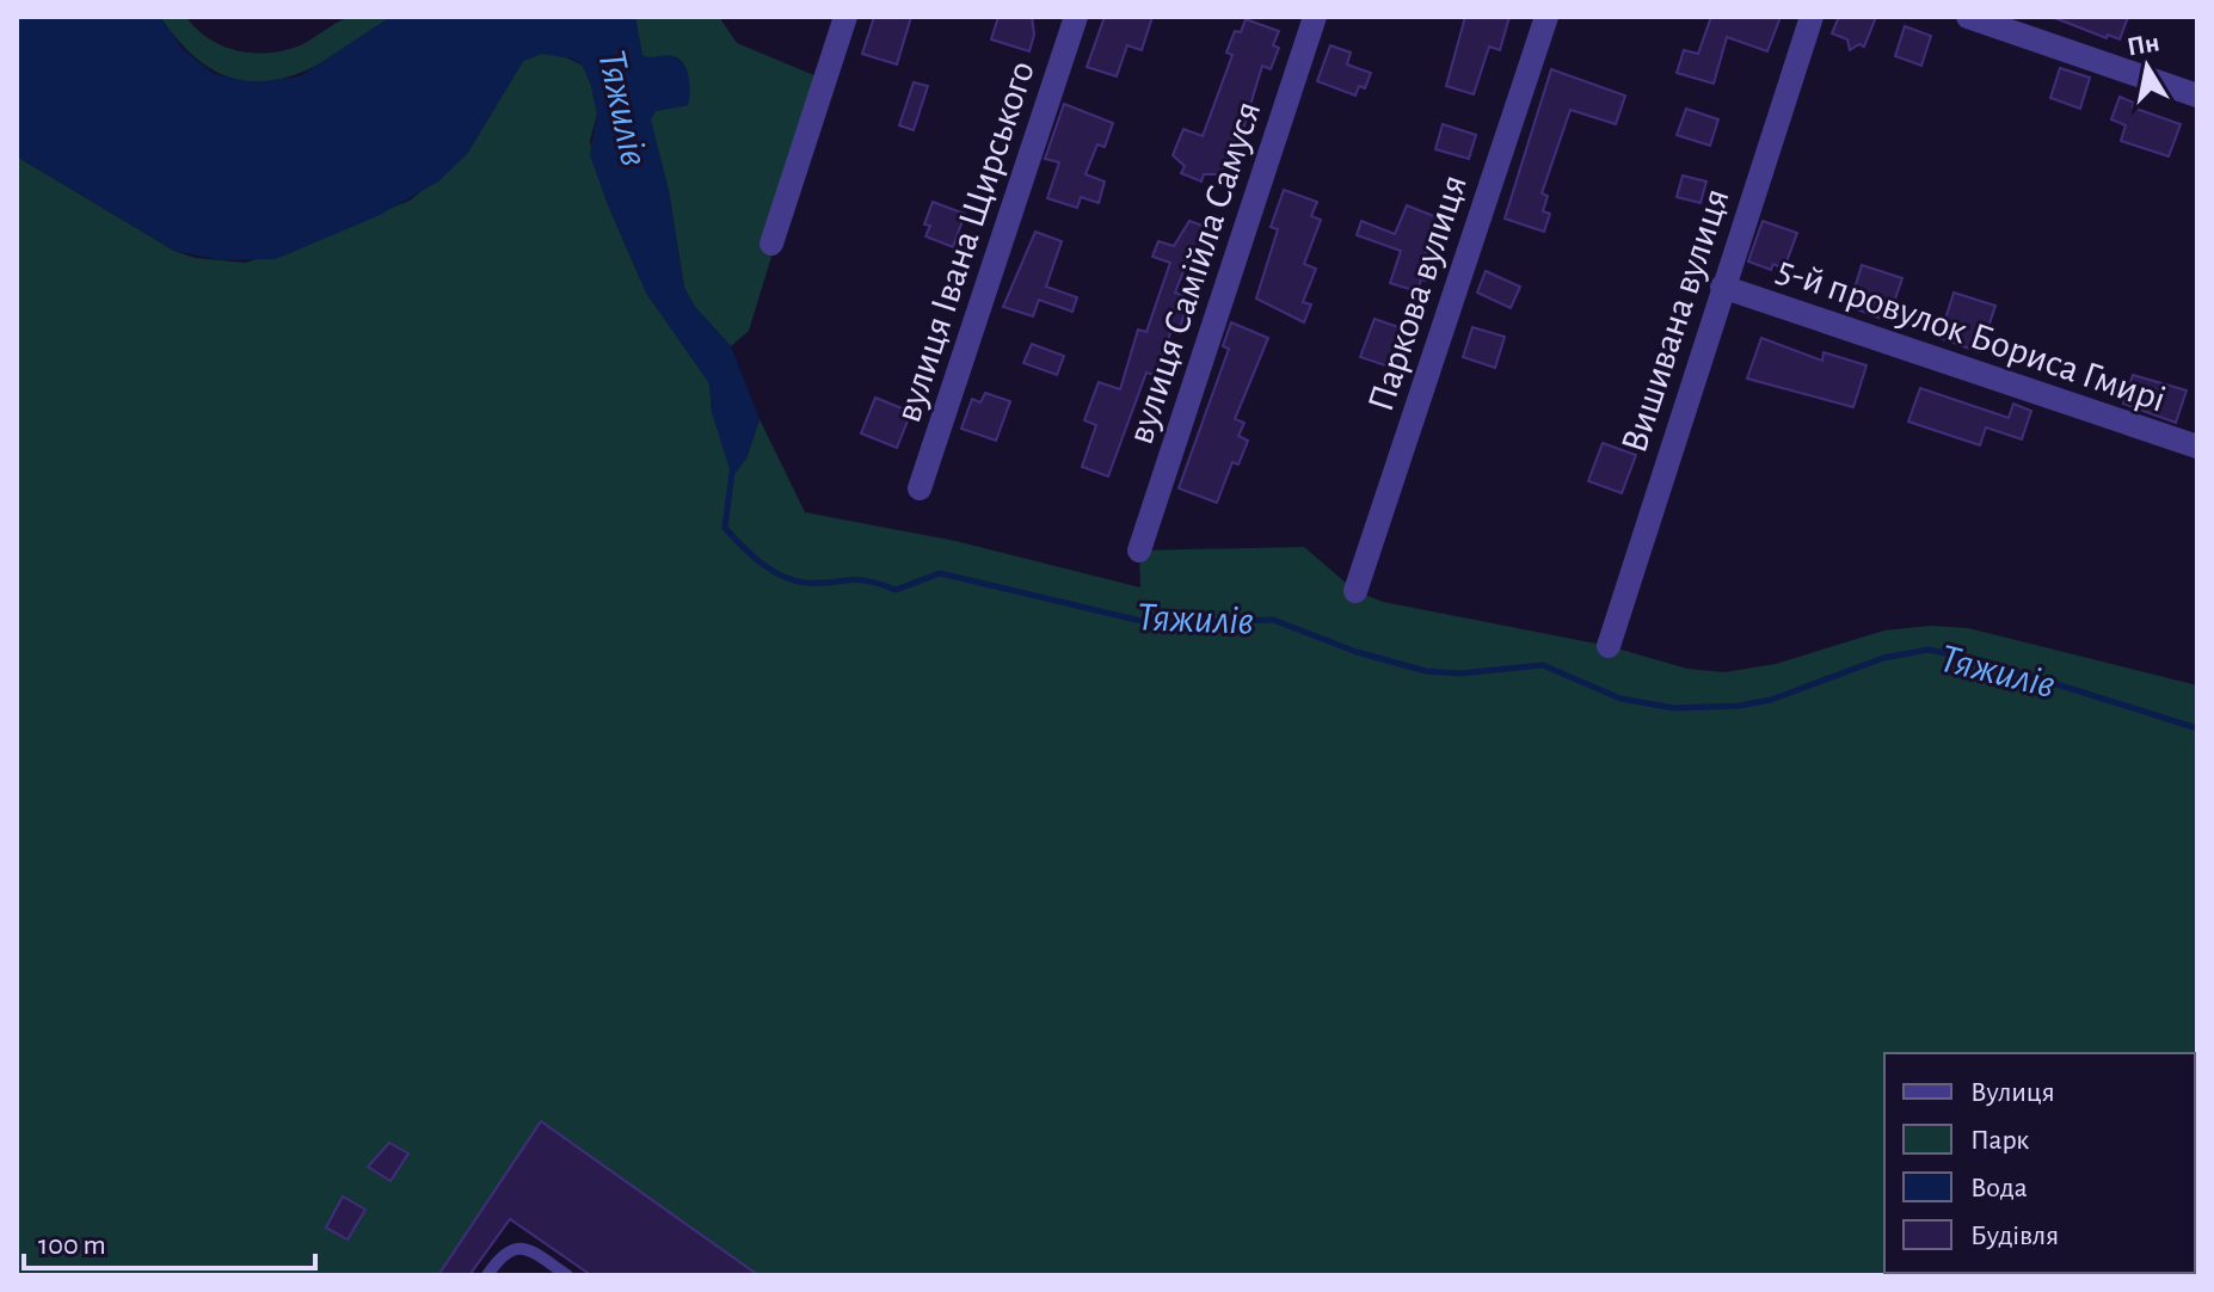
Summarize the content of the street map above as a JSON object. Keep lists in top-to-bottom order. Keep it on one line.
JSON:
{"streets":{"street":["вулиця Івана Щирського","вулиця Самійла Самуся","Паркова вулиця","Вишивана вулиця","5-й провулок Бориса Гмирі"]},"crossings":[["Вишивана вулиця","5-й провулок Бориса Гмирі"]],"water":["Тяжилів"],"legend":["Вулиця","Парк","Вода","Будівля"],"scale_bar":"100 m","north":"top"}
